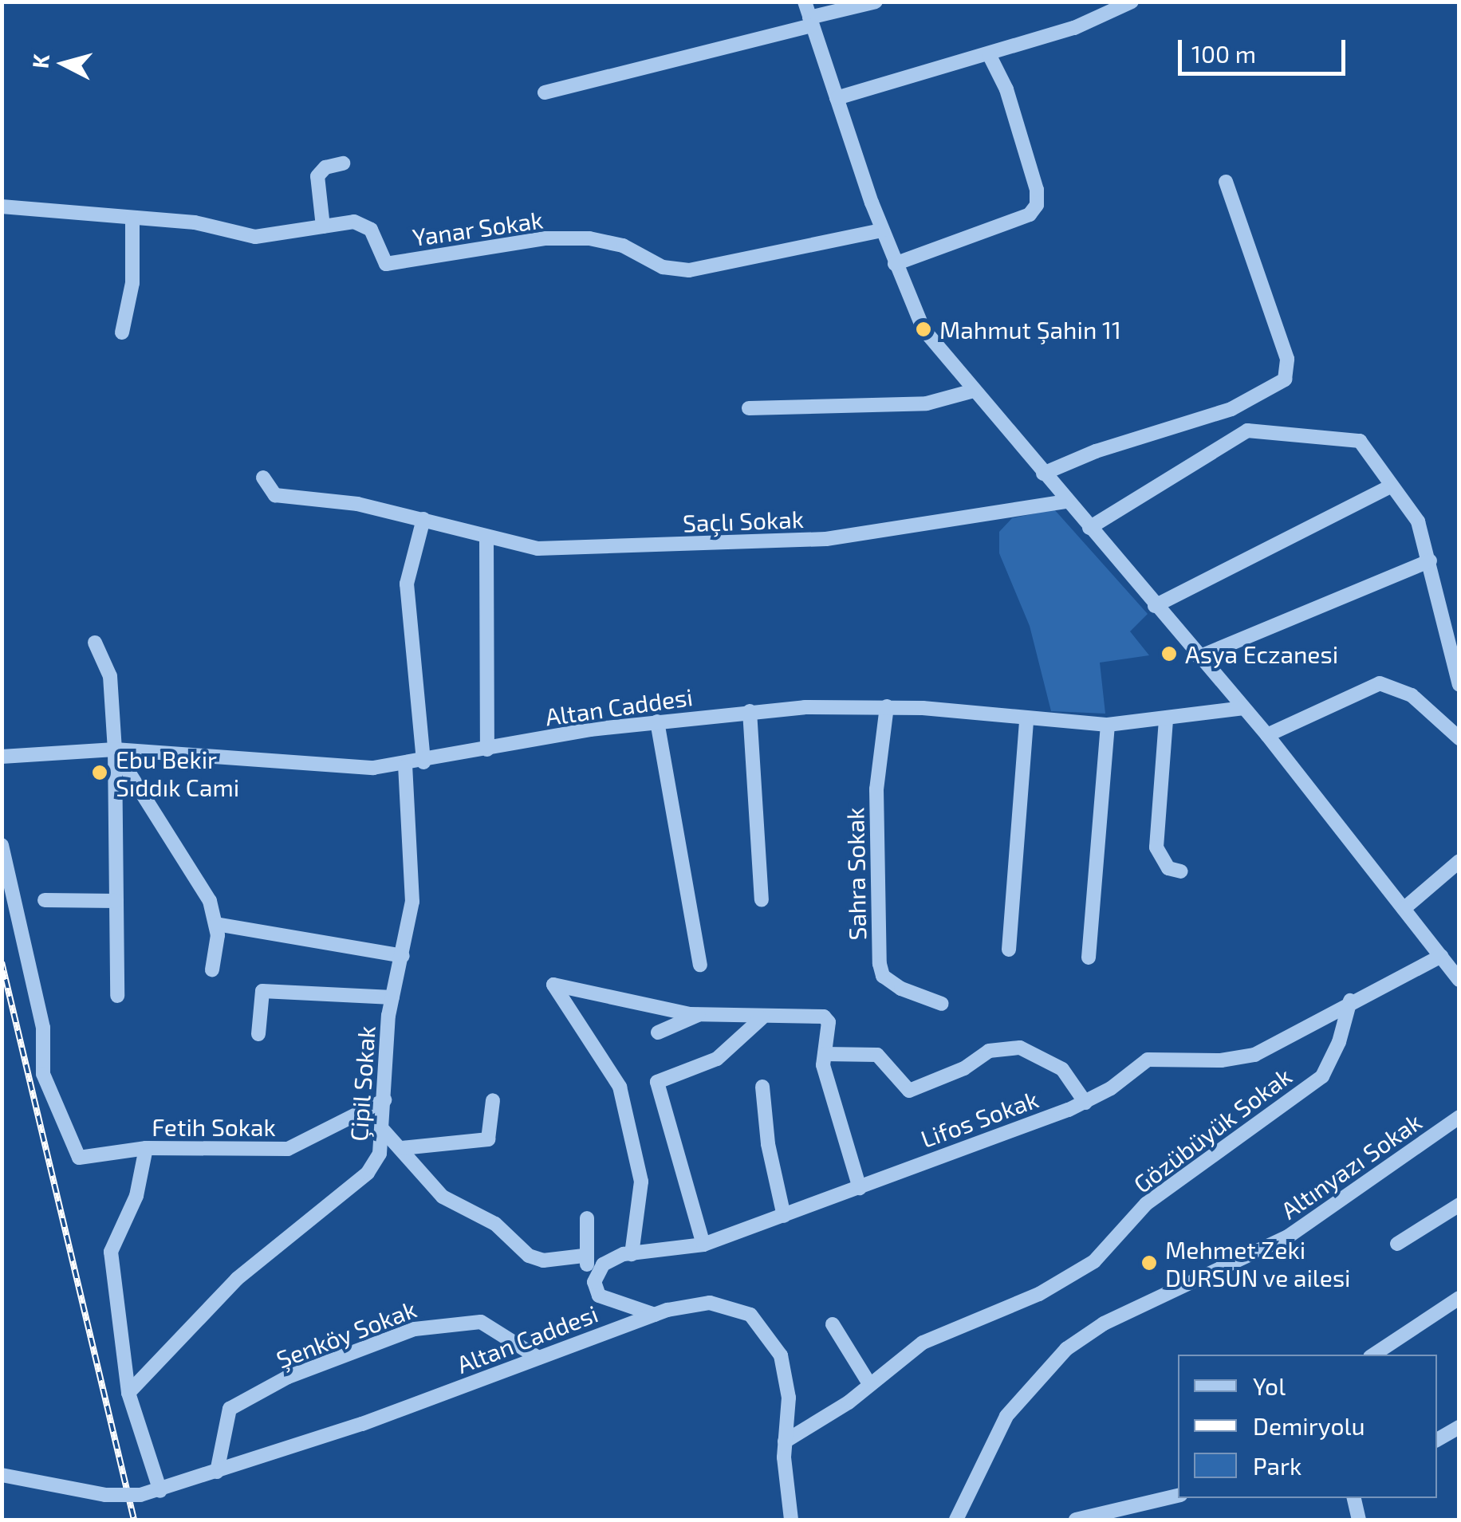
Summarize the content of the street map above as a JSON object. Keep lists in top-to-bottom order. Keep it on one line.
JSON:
{"streets":{"street":["Yanar Sokak","Saçlı Sokak","Altan Caddesi","Sahra Sokak","Çipil Sokak","Lifos Sokak","Fetih Sokak","Gözübüyük Sokak","Altınyazı Sokak","Şenköy Sokak"]},"crossings":[["Altan Caddesi","Sahra Sokak"],["Altan Caddesi","Çipil Sokak"],["Altan Caddesi","Gözübüyük Sokak"],["Altan Caddesi","Şenköy Sokak"],["Çipil Sokak","Fetih Sokak"],["Lifos Sokak","Gözübüyük Sokak"]],"places":["Mahmut Şahin 11","Asya Eczanesi","Ebu Bekir Sıddık Cami","Mehmet Zeki DURSUN ve ailesi"],"legend":["Yol","Demiryolu","Park"],"scale_bar":"100 m","north":"left"}
